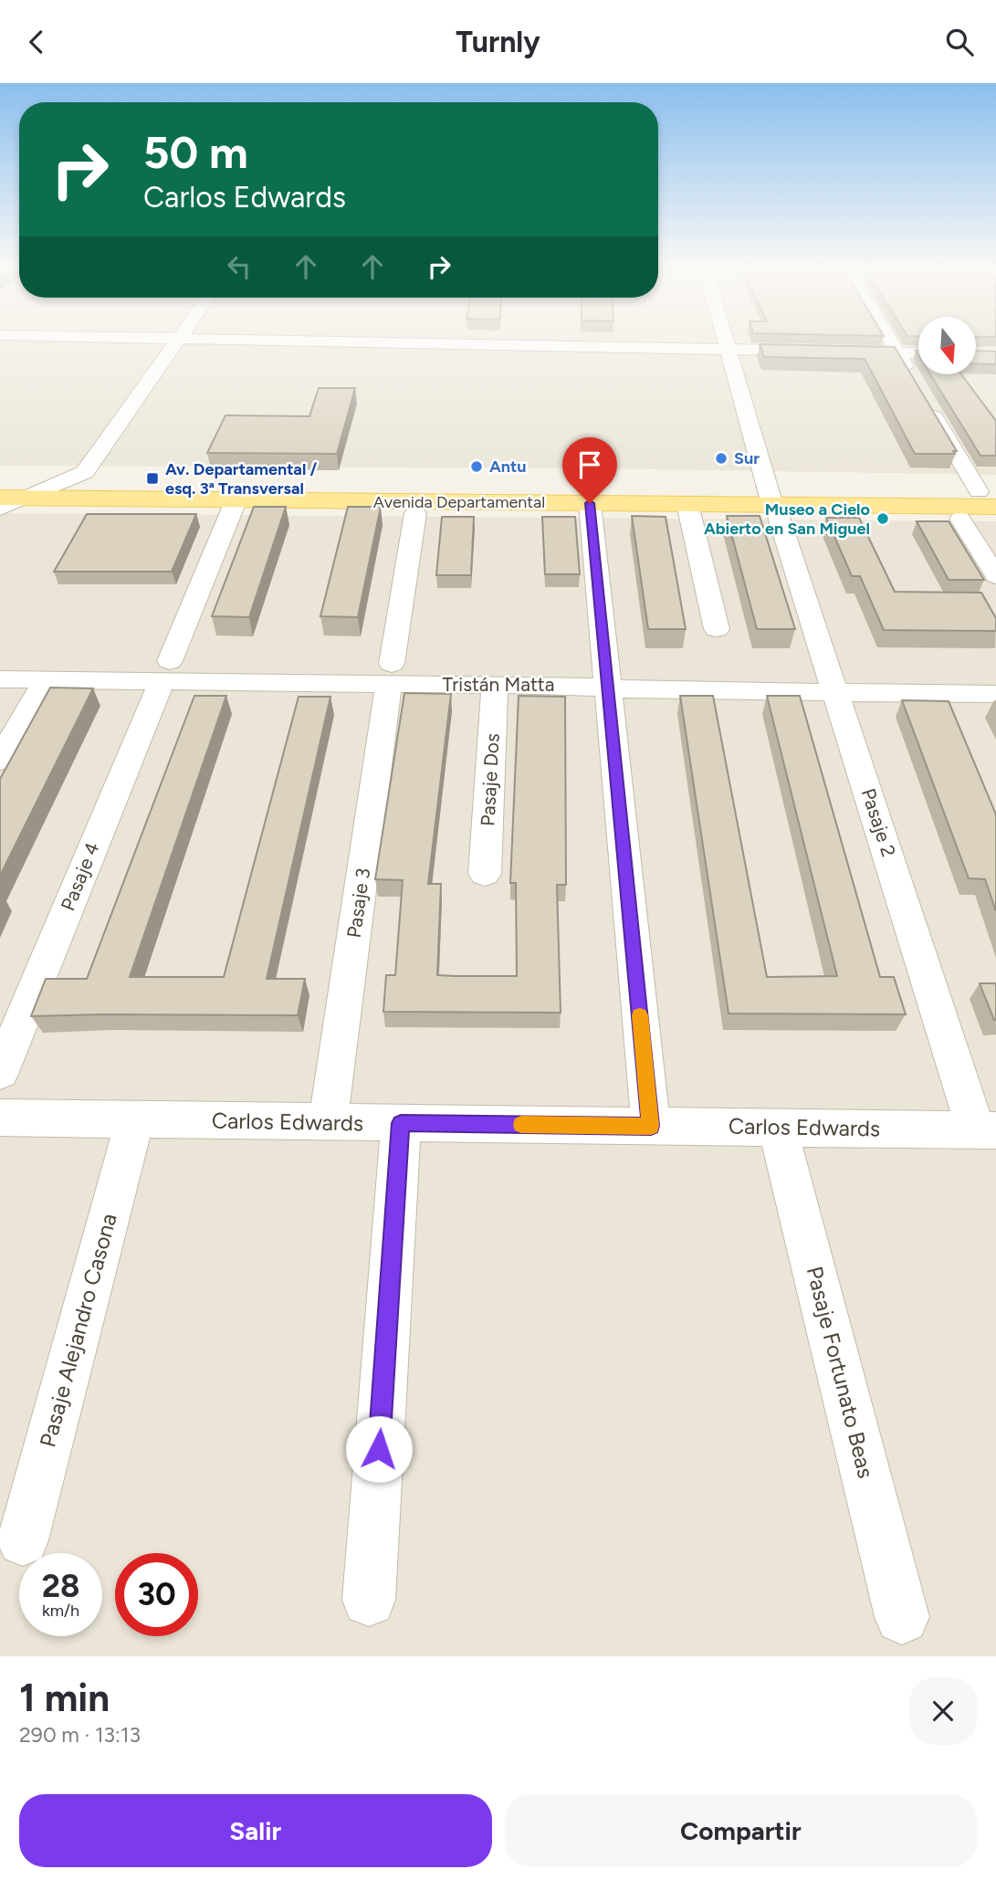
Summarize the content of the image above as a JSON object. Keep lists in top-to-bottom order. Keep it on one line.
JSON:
{"streets":{"main road":["Avenida Departamental"],"street":["Tristán Matta","Pasaje Dos","Pasaje 2","Pasaje 4","Pasaje 3","Carlos Edwards","Pasaje Alejandro Casona","Pasaje Fortunato Beas"]},"crossings":[["Avenida Departamental","Pasaje 2"],["Avenida Departamental","Pasaje 4"],["Tristán Matta","Pasaje Dos"],["Tristán Matta","Pasaje 2"],["Tristán Matta","Pasaje 4"],["Tristán Matta","Pasaje 3"],["Pasaje 2","Carlos Edwards"],["Pasaje 3","Carlos Edwards"],["Carlos Edwards","Pasaje Alejandro Casona"],["Carlos Edwards","Pasaje Fortunato Beas"]],"places":{"other":["Sur","Antu","Museo a Cielo Abierto en San Miguel"],"transit":["Av. Departamental / esq. 3ª Transversal"]},"north":"bottom","page":{"header":"Turnly","turn":["50 m","Carlos Edwards"],"speed":"28 km/h","limit":"30","heading":["1 min","290 m · 13:13"],"buttons":["Salir","Compartir"]}}
